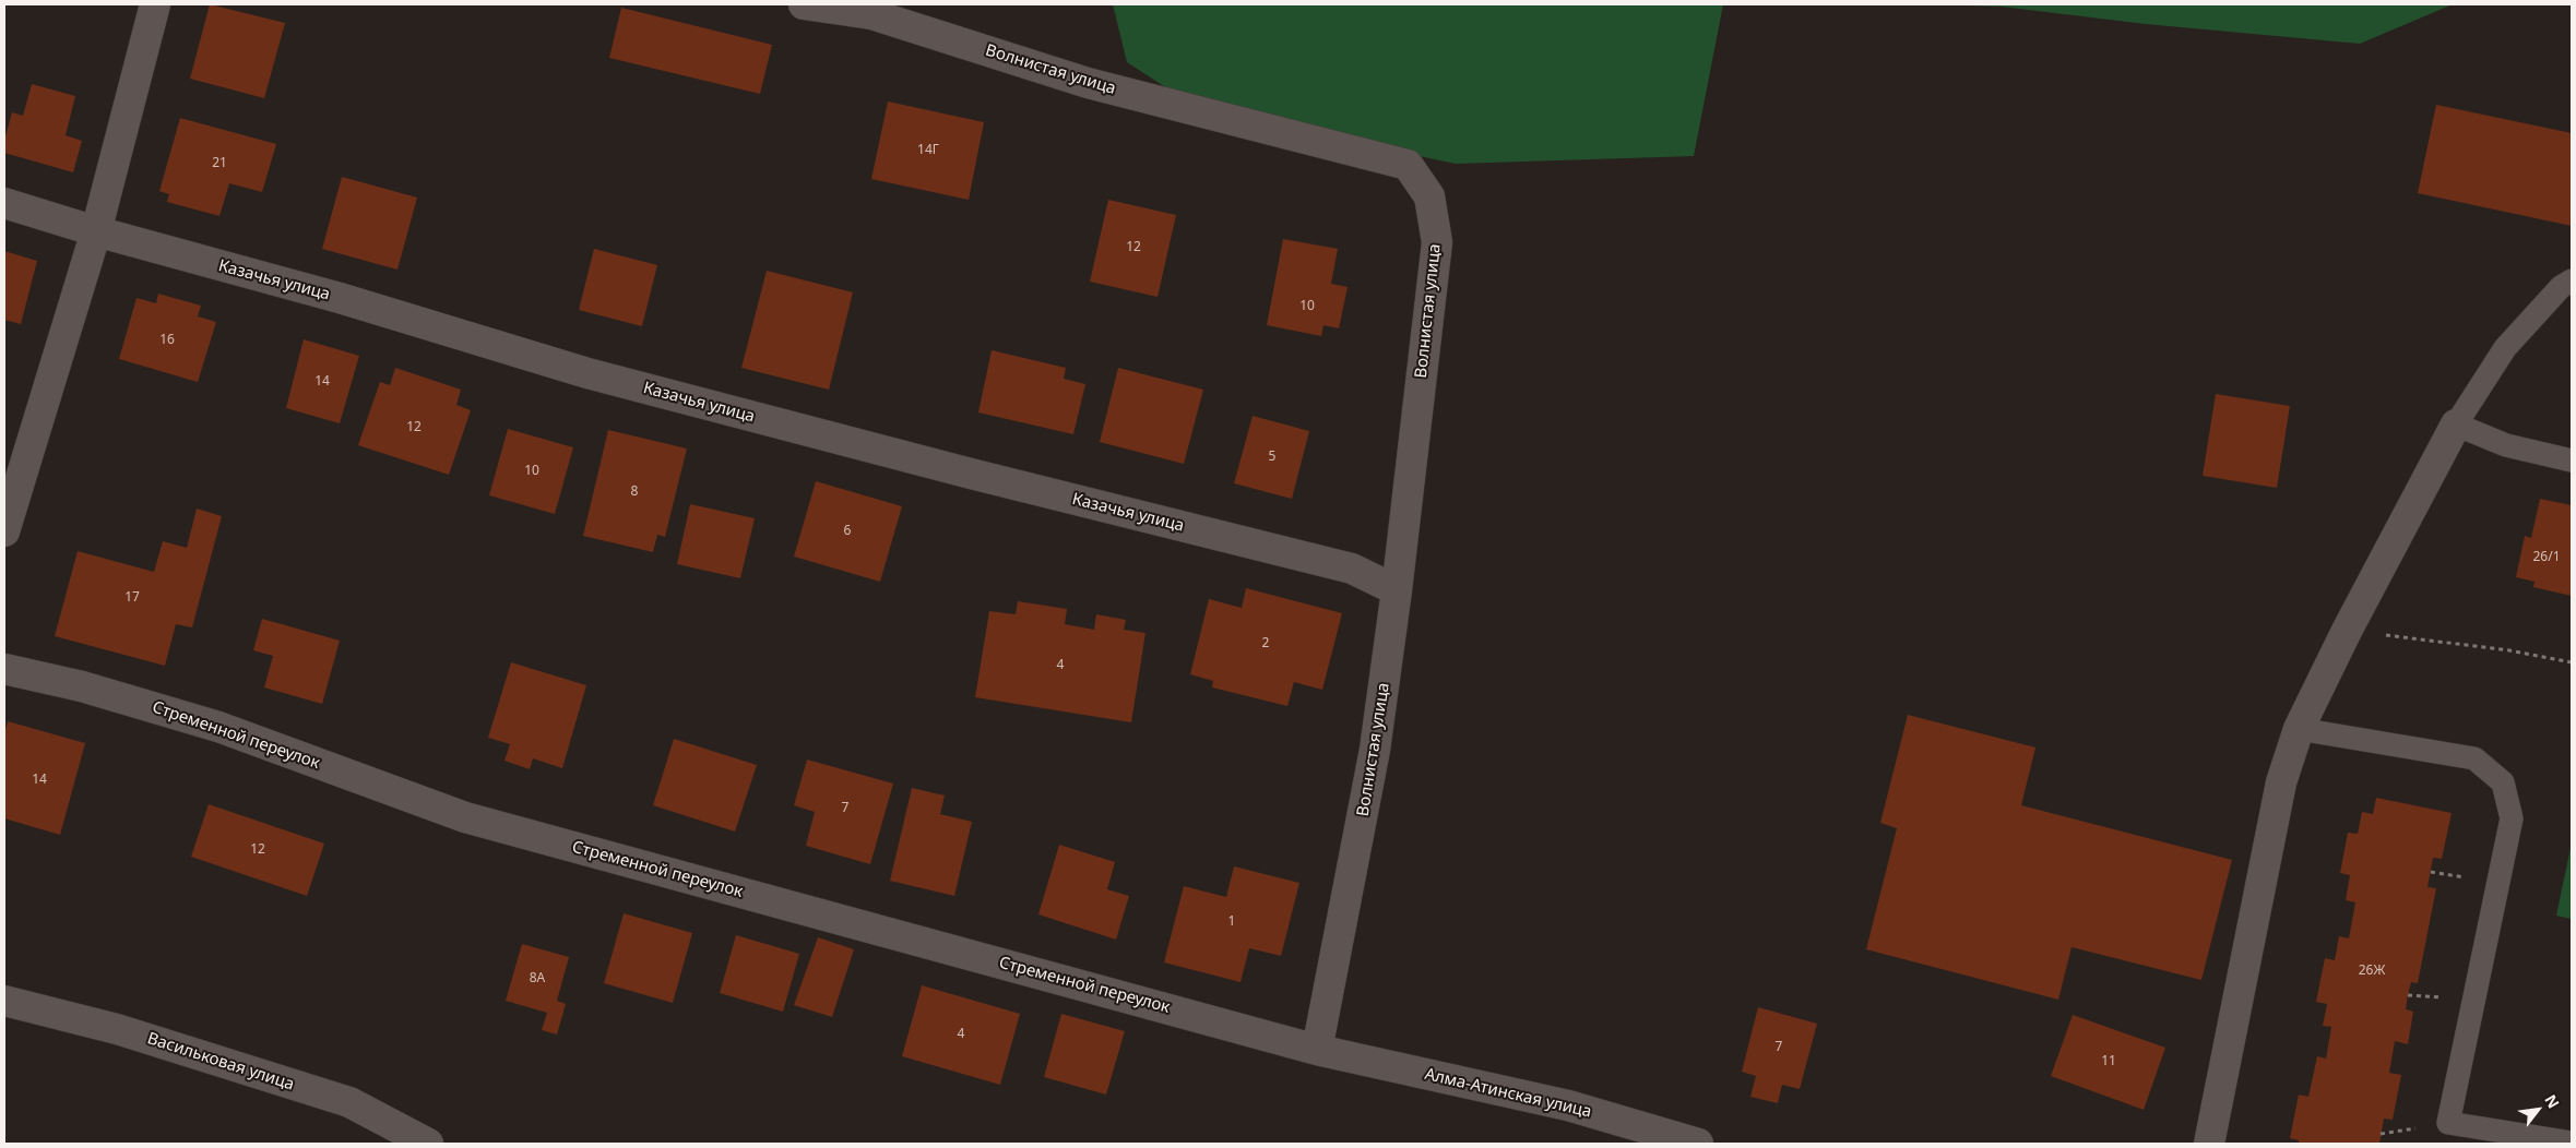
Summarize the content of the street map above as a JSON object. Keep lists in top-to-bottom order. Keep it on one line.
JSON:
{"streets":{"street":["Волнистая улица","Казачья улица","Стременной переулок","Васильковая улица","Алма-Атинская улица"]},"crossings":[["Волнистая улица","Казачья улица"],["Волнистая улица","Стременной переулок"],["Волнистая улица","Алма-Атинская улица"],["Стременной переулок","Алма-Атинская улица"]],"house_numbers":["14Г","21","12","10","16","14","12","5","10","8","6","26/1","17","2","4","14","7","12","1","26Ж","8А","4","7","11"],"north":"top right"}
